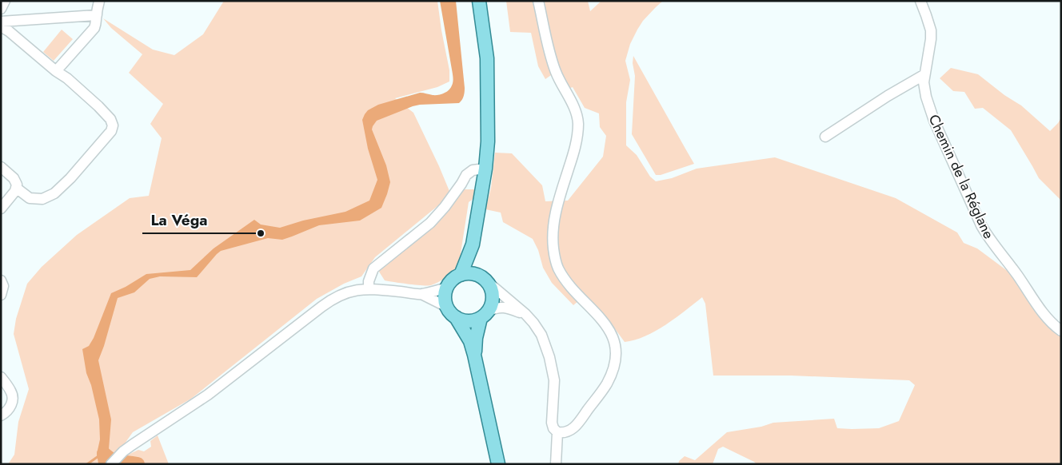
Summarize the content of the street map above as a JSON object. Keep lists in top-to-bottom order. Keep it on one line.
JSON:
{"streets":{"street":["Chemin de la Réglane"]},"places":["La Véga"]}
